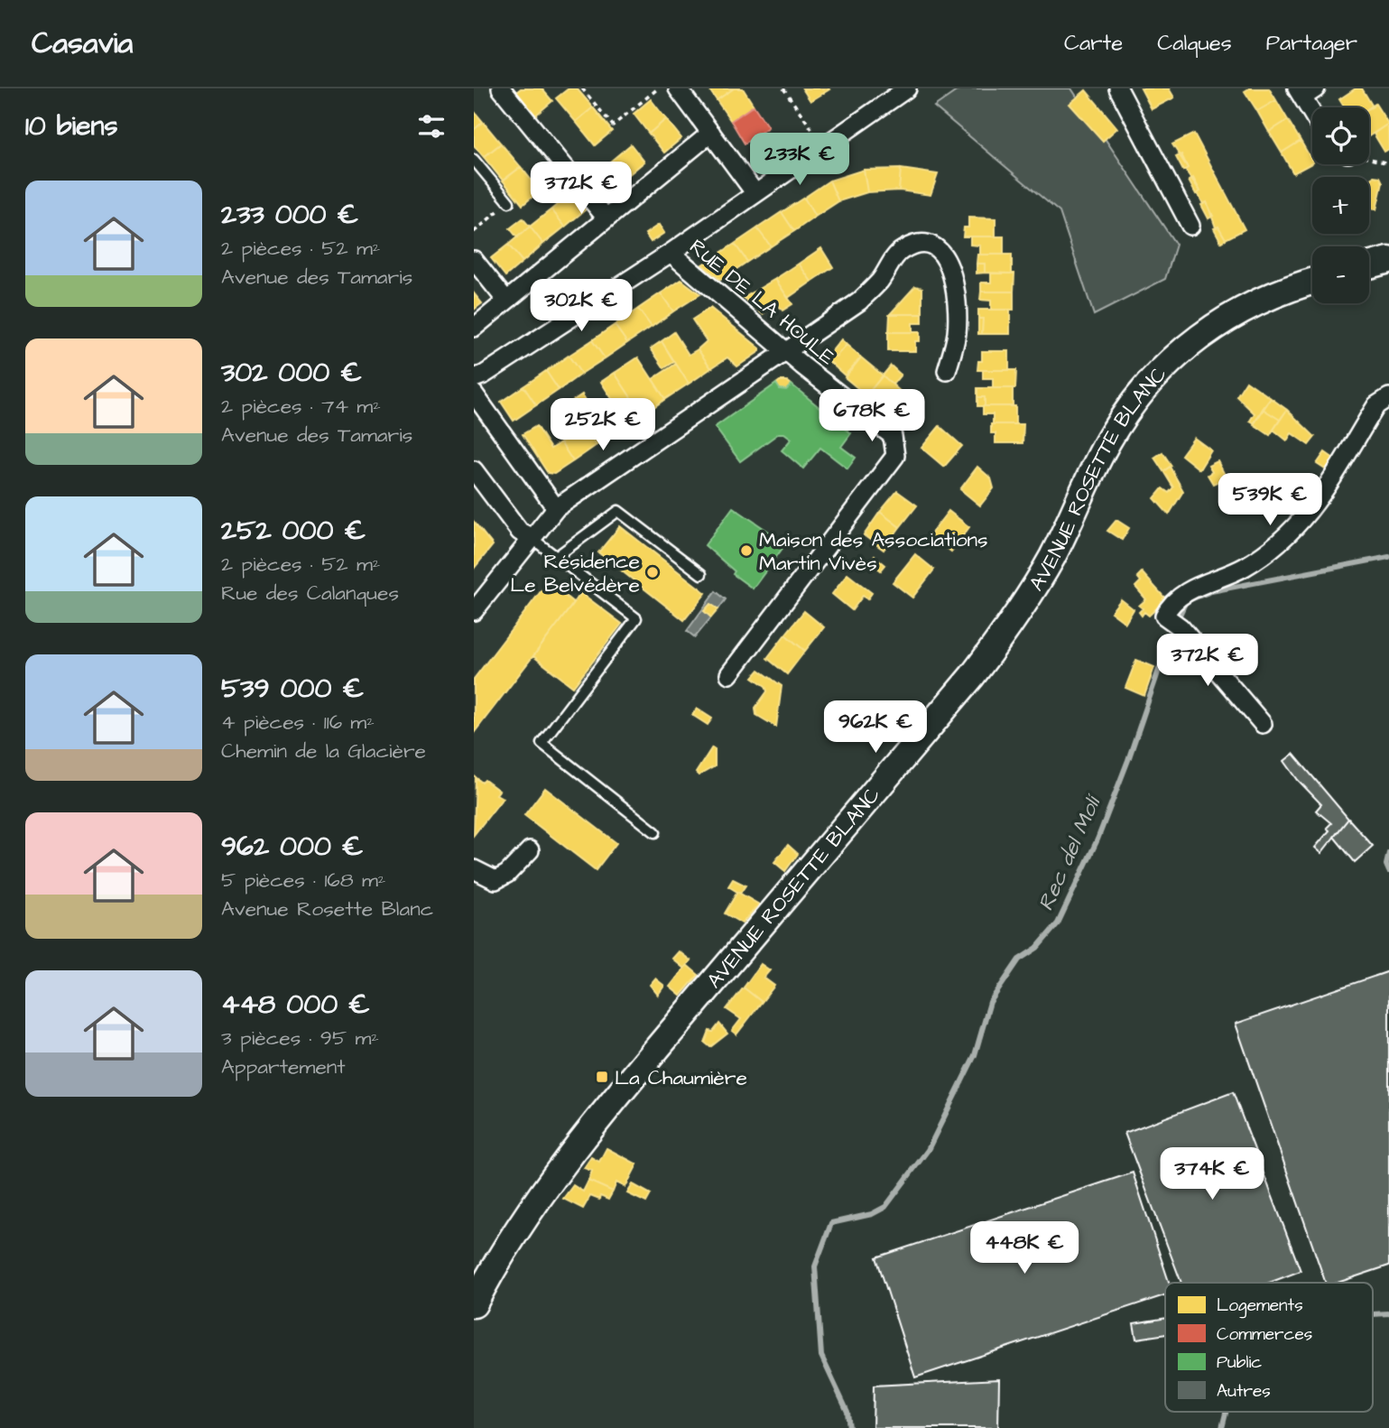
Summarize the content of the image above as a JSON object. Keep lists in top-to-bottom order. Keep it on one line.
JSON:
{"streets":{"main road":["AVENUE ROSETTE BLANC"],"street":["RUE DE LA HOULE"]},"water":["Rec del Molí"],"places":{"other":["Maison des Associations Martin Vivès","Résidence Le Belvédère"],"transit":["La Chaumière"]},"legend":["Logements","Commerces","Public","Autres"],"page":{"header":"Casavia","nav":["Carte","Calques","Partager"],"heading":"10 biens","map_buttons":["+","−"],"price":["233K €","372K €","302K €","678K €","252K €","539K €","372K €","962K €","374K €","448K €"],"list":[{"name":"233 000 €","note":"2 pièces · 52 m² · Avenue des Tamaris"},{"name":"302 000 €","note":"2 pièces · 74 m² · Avenue des Tamaris"},{"name":"252 000 €","note":"2 pièces · 52 m² · Rue des Calanques"},{"name":"539 000 €","note":"4 pièces · 116 m² · Chemin de la Glacière"},{"name":"962 000 €","note":"5 pièces · 168 m² · Avenue Rosette Blanc"},{"name":"448 000 €","note":"3 pièces · 95 m² · Appartement"}]}}
